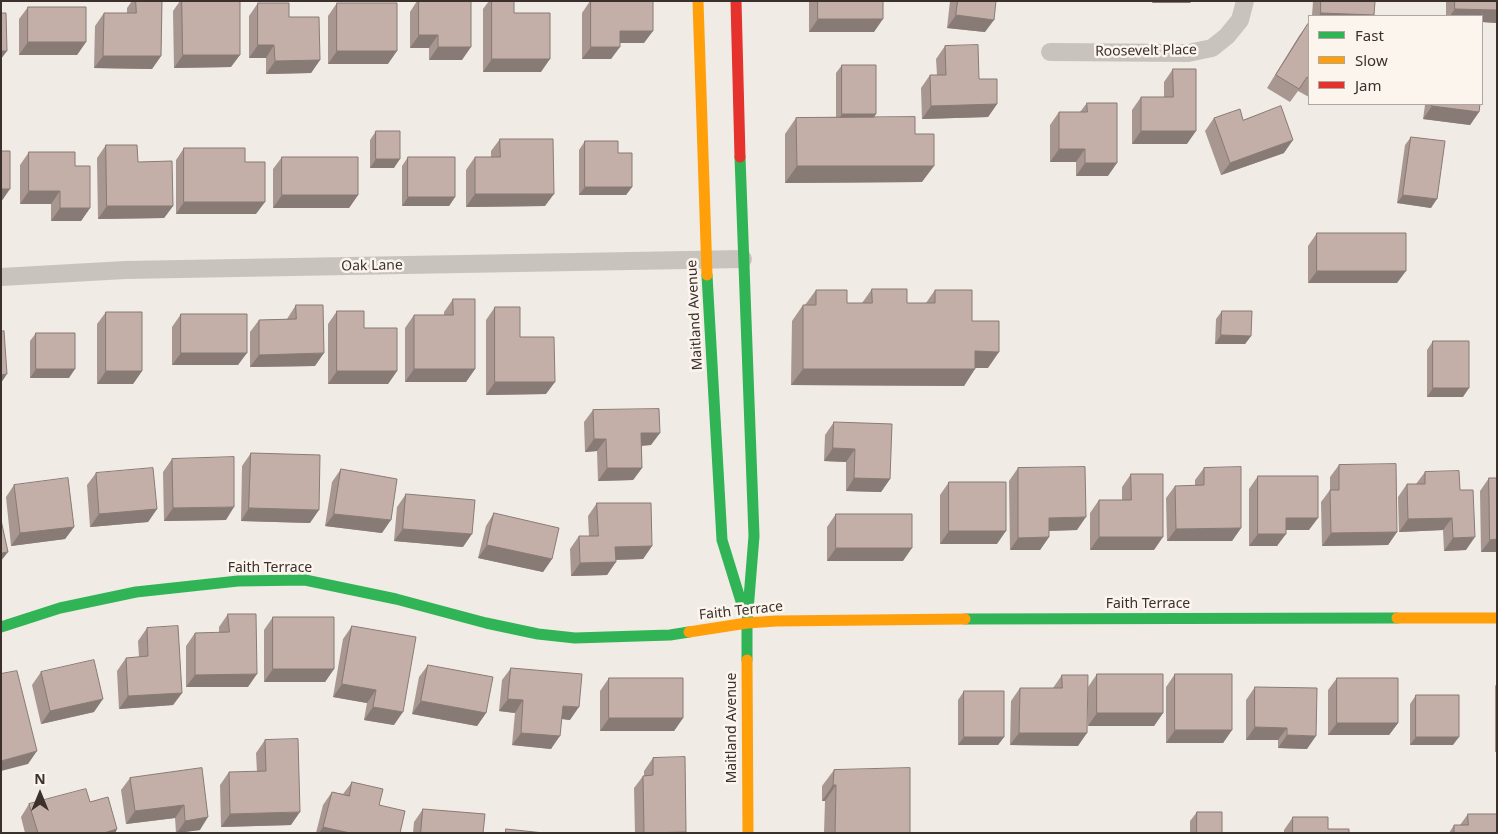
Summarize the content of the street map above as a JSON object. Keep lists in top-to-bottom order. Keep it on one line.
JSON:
{"streets":{"street":["Roosevelt Place","Oak Lane","Maitland Avenue","Faith Terrace"]},"crossings":[["Oak Lane","Maitland Avenue"],["Maitland Avenue","Faith Terrace"]],"legend":["Fast","Slow","Jam"],"north":"top"}
